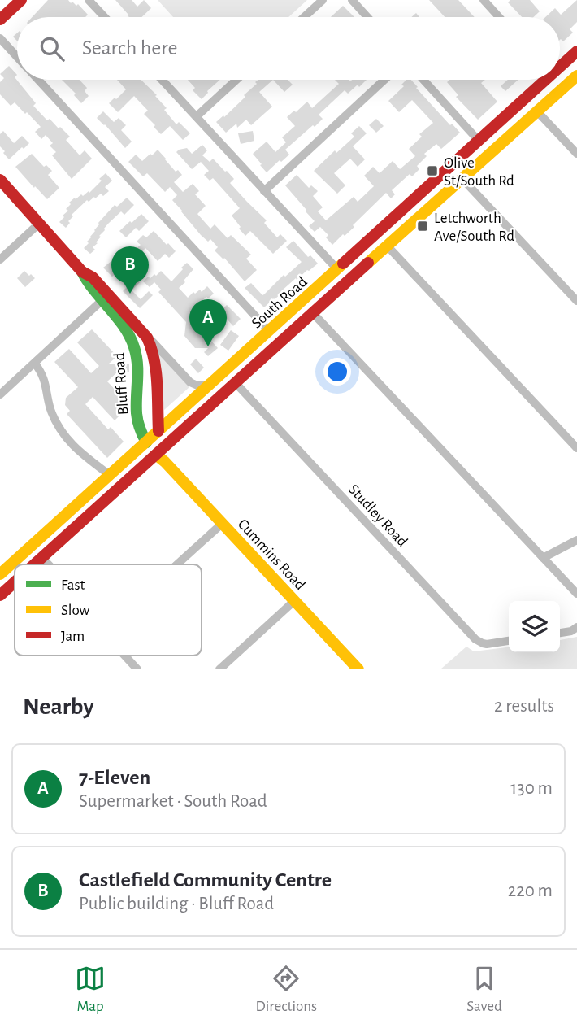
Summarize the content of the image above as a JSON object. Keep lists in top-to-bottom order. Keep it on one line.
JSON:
{"streets":{"main road":["South Road","Bluff Road","Cummins Road"],"street":["Studley Road"]},"crossings":[["South Road","Bluff Road"],["South Road","Studley Road"],["South Road","Cummins Road"],["Bluff Road","Cummins Road"]],"places":{"transit":["Olive St/South Rd","Letchworth Ave/South Rd"]},"legend":["Fast","Slow","Jam"],"page":{"search":"Search here","pins":["B","A"],"heading":["Nearby","2 results"],"list":[{"mark":"A","name":"7-Eleven","note":"Supermarket · South Road","value":"130 m"},{"mark":"B","name":"Castlefield Community Centre","note":"Public building · Bluff Road","value":"220 m"}],"nav":["Map","Directions","Saved"]}}
